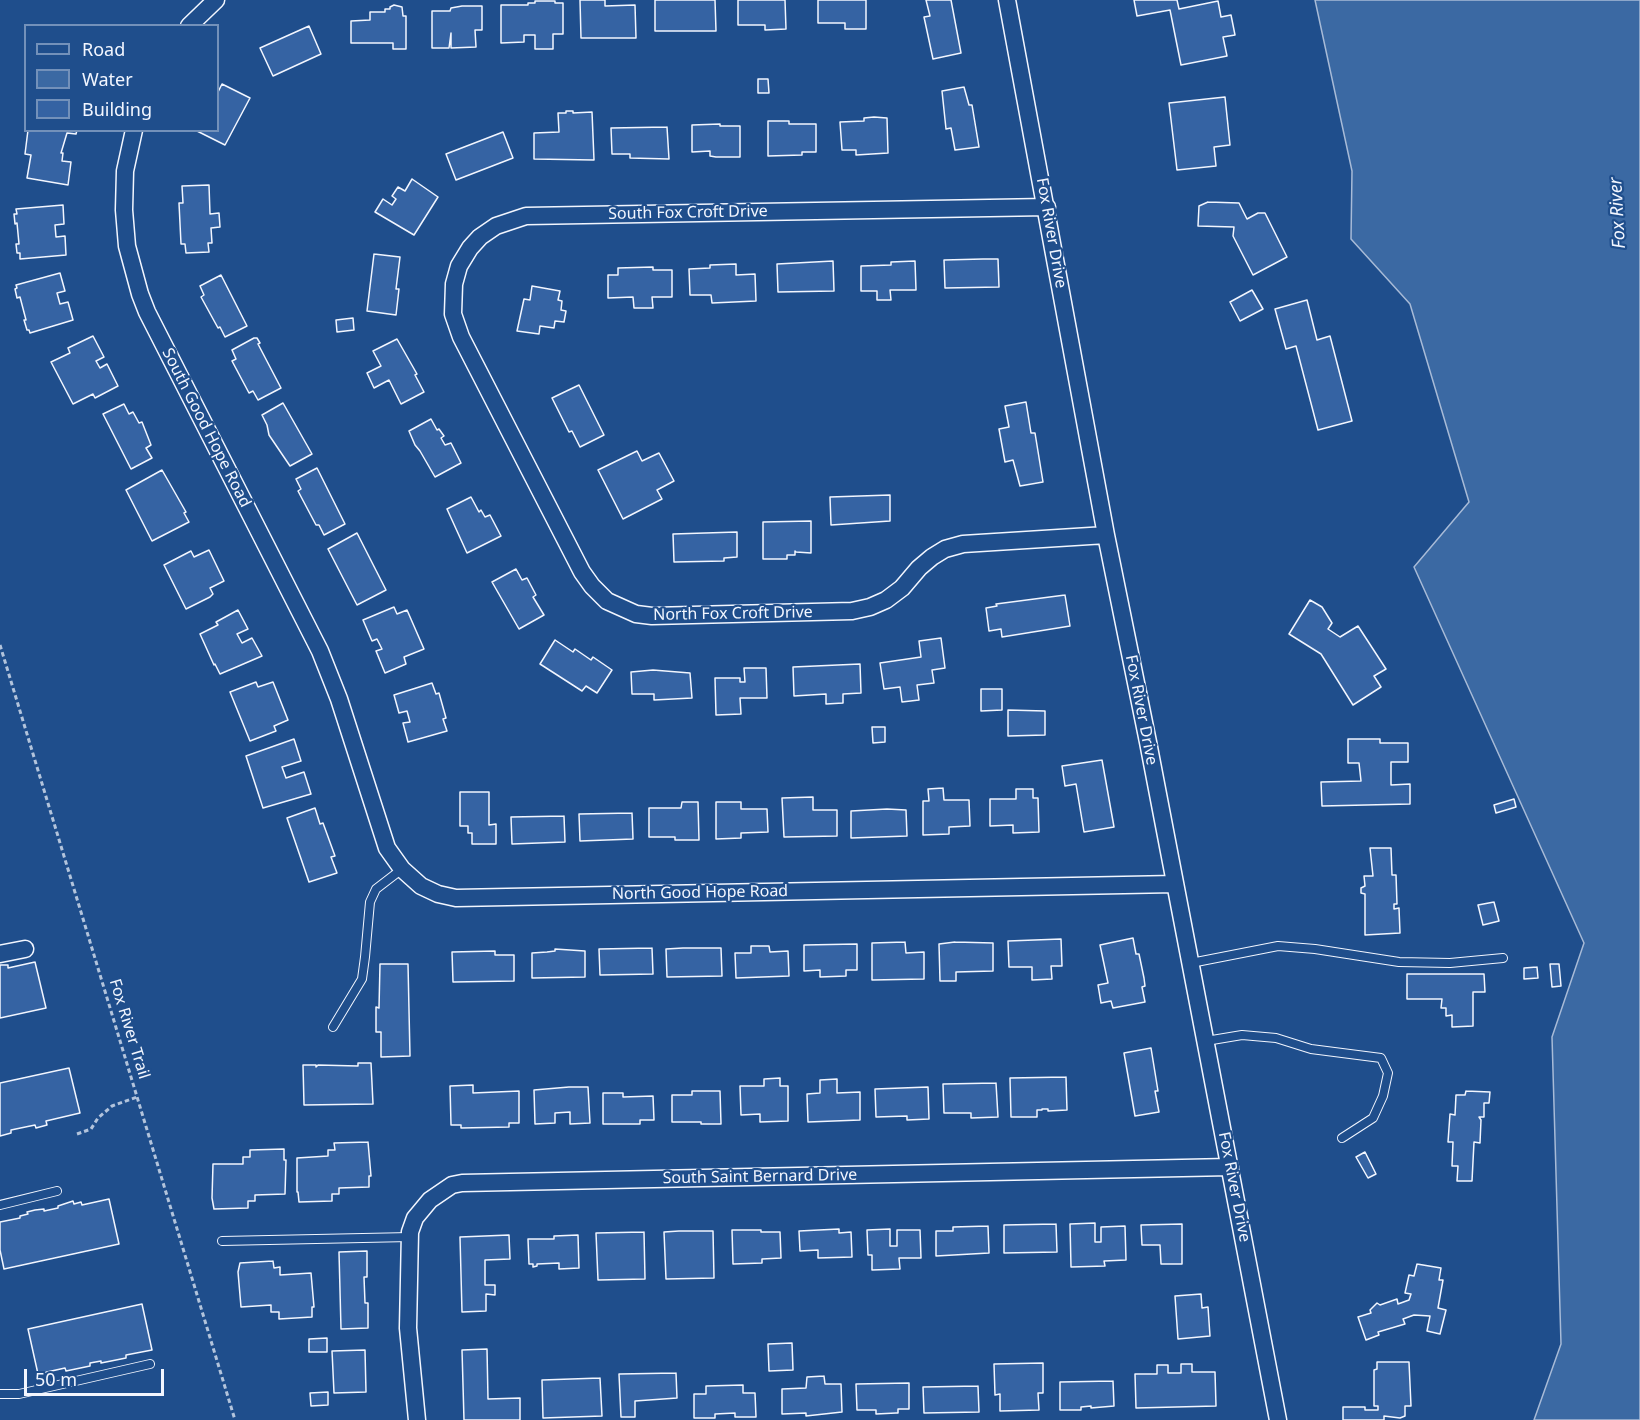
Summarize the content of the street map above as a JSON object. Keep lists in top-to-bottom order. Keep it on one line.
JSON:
{"streets":{"street":["South Fox Croft Drive","Fox River Drive","South Good Hope Road","North Fox Croft Drive","North Good Hope Road","South Saint Bernard Drive"],"path":["Fox River Trail"]},"crossings":[["South Fox Croft Drive","Fox River Drive"],["South Fox Croft Drive","North Fox Croft Drive"],["Fox River Drive","North Fox Croft Drive"],["Fox River Drive","North Good Hope Road"],["Fox River Drive","South Saint Bernard Drive"],["South Good Hope Road","North Good Hope Road"]],"water":["Fox River"],"legend":["Road","Water","Building"],"scale_bar":"50 m"}
